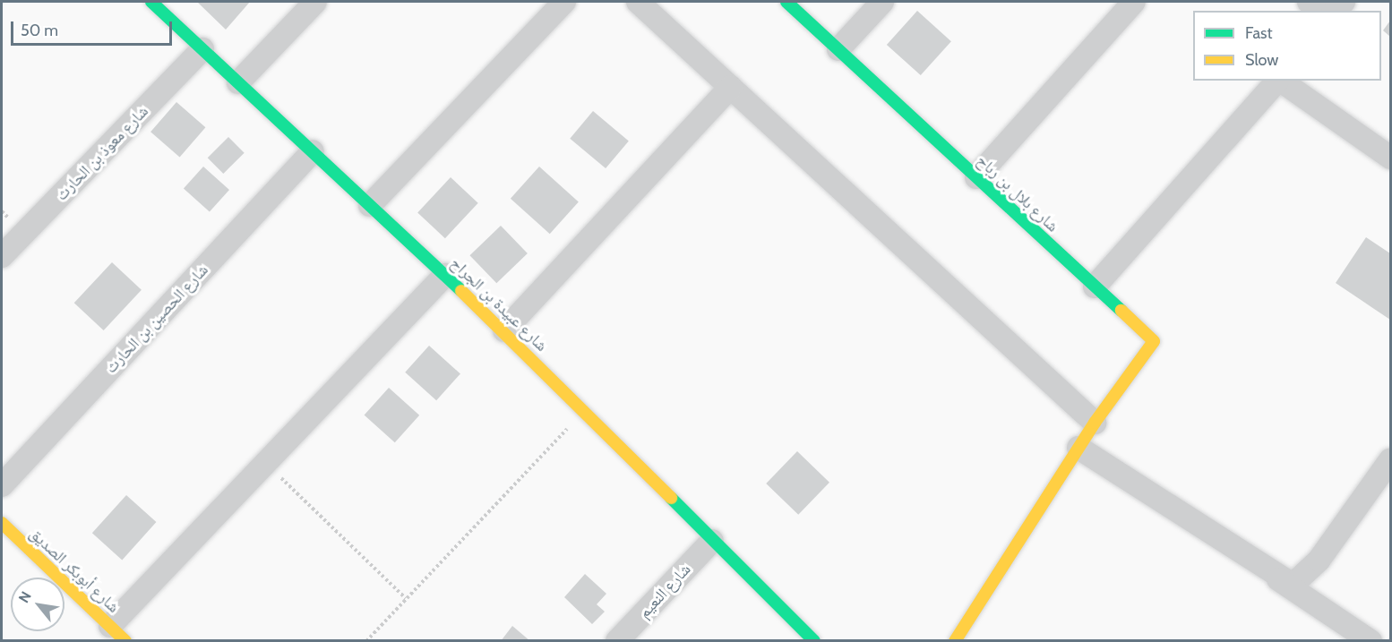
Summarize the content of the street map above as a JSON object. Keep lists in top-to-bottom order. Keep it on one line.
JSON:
{"streets":{"street":["شارع معوذ بن الحارث","شارع بلال بن رباح","شارع عبيدة بن الجراح","شارع الحصين بن الحارث","شارع أبوبكر الصديق","شارع النعيم"]},"crossings":[["شارع معوذ بن الحارث","شارع عبيدة بن الجراح"],["شارع عبيدة بن الجراح","شارع الحصين بن الحارث"],["شارع عبيدة بن الجراح","شارع النعيم"]],"legend":["Fast","Slow"],"scale_bar":"50 m","north":"top left"}
